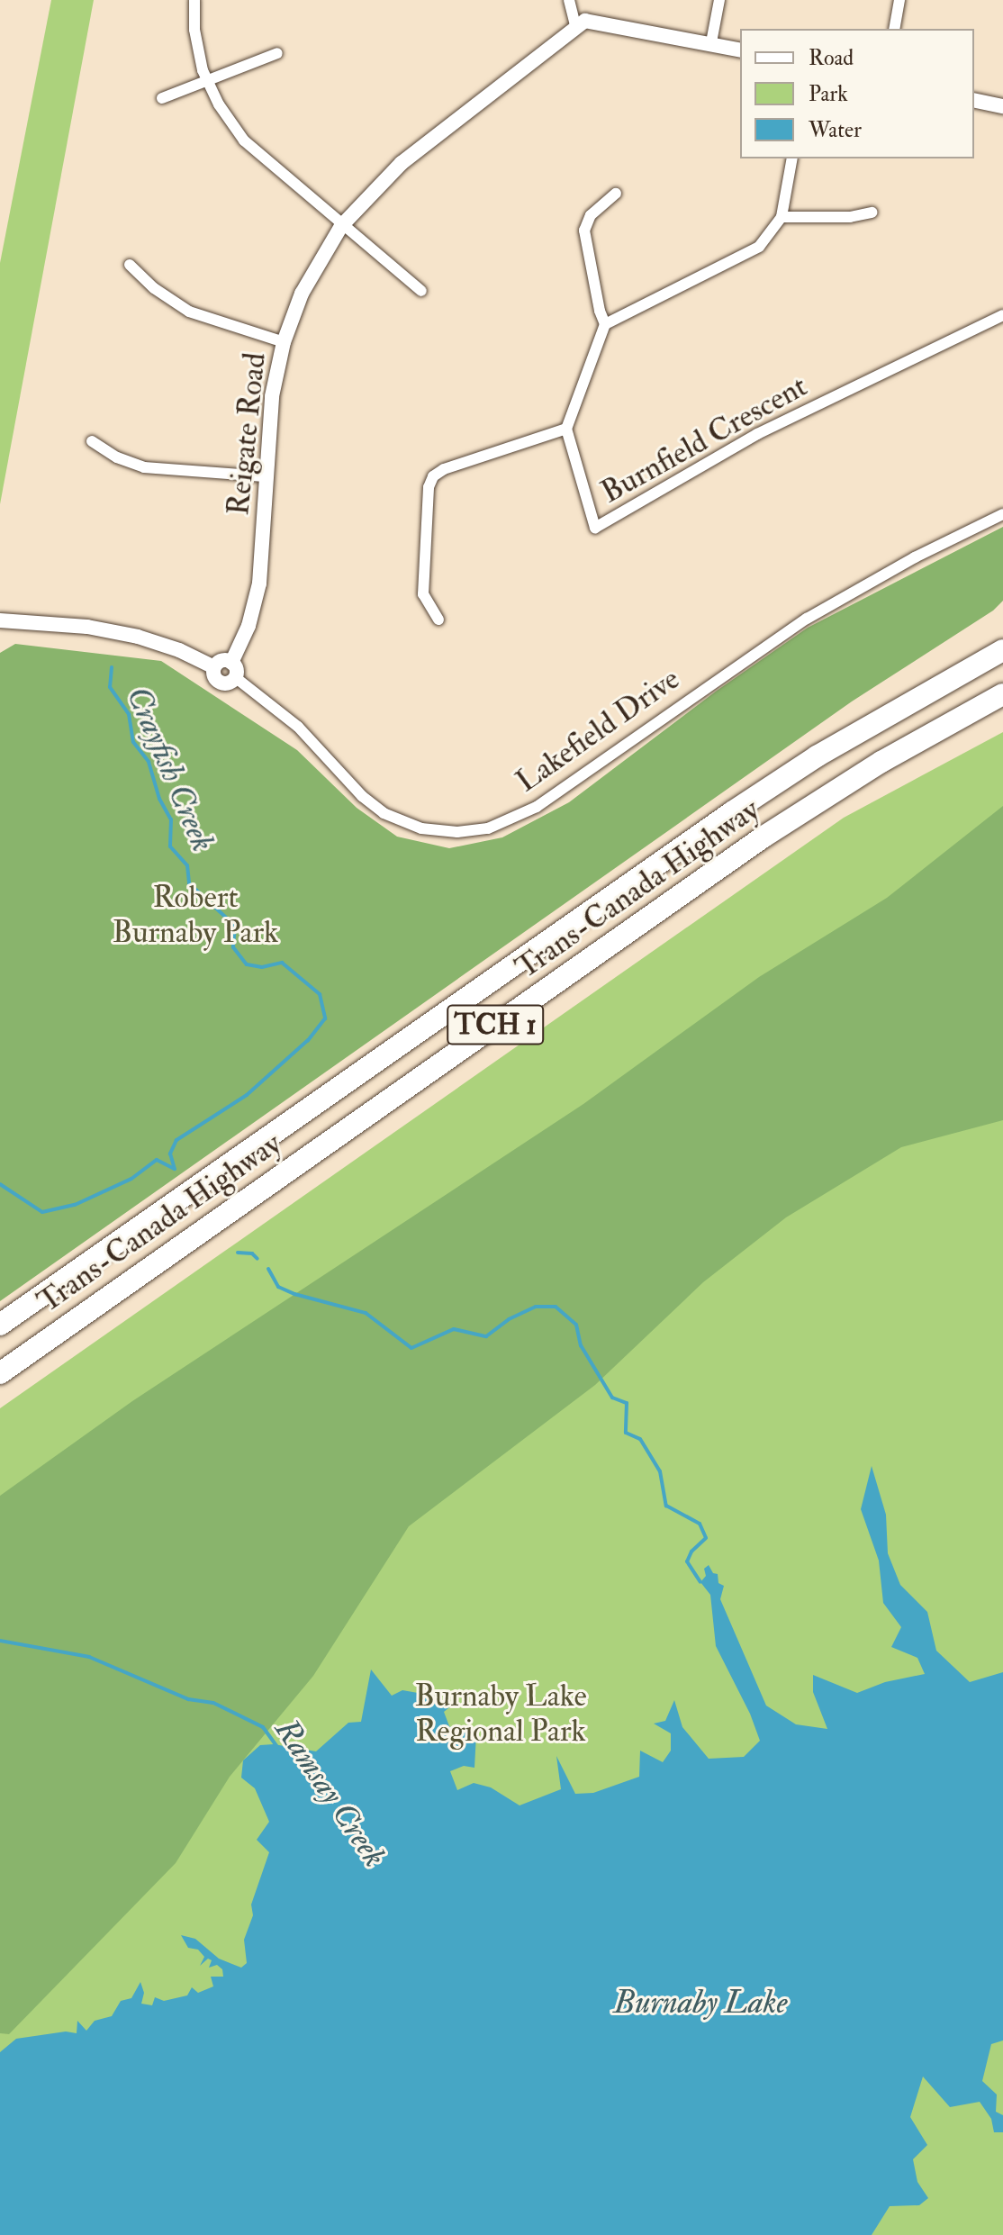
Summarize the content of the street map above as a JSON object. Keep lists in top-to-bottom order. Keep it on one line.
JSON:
{"streets":{"highway":["Trans-Canada Highway","TCH 1"],"street":["Reigate Road","Burnfield Crescent","Lakefield Drive"]},"crossings":[["Reigate Road","Lakefield Drive"]],"water":["Crayfish Creek","Ramsay Creek","Burnaby Lake"],"parks":["Robert Burnaby Park","Burnaby Lake Regional Park"],"legend":["Road","Park","Water"]}
